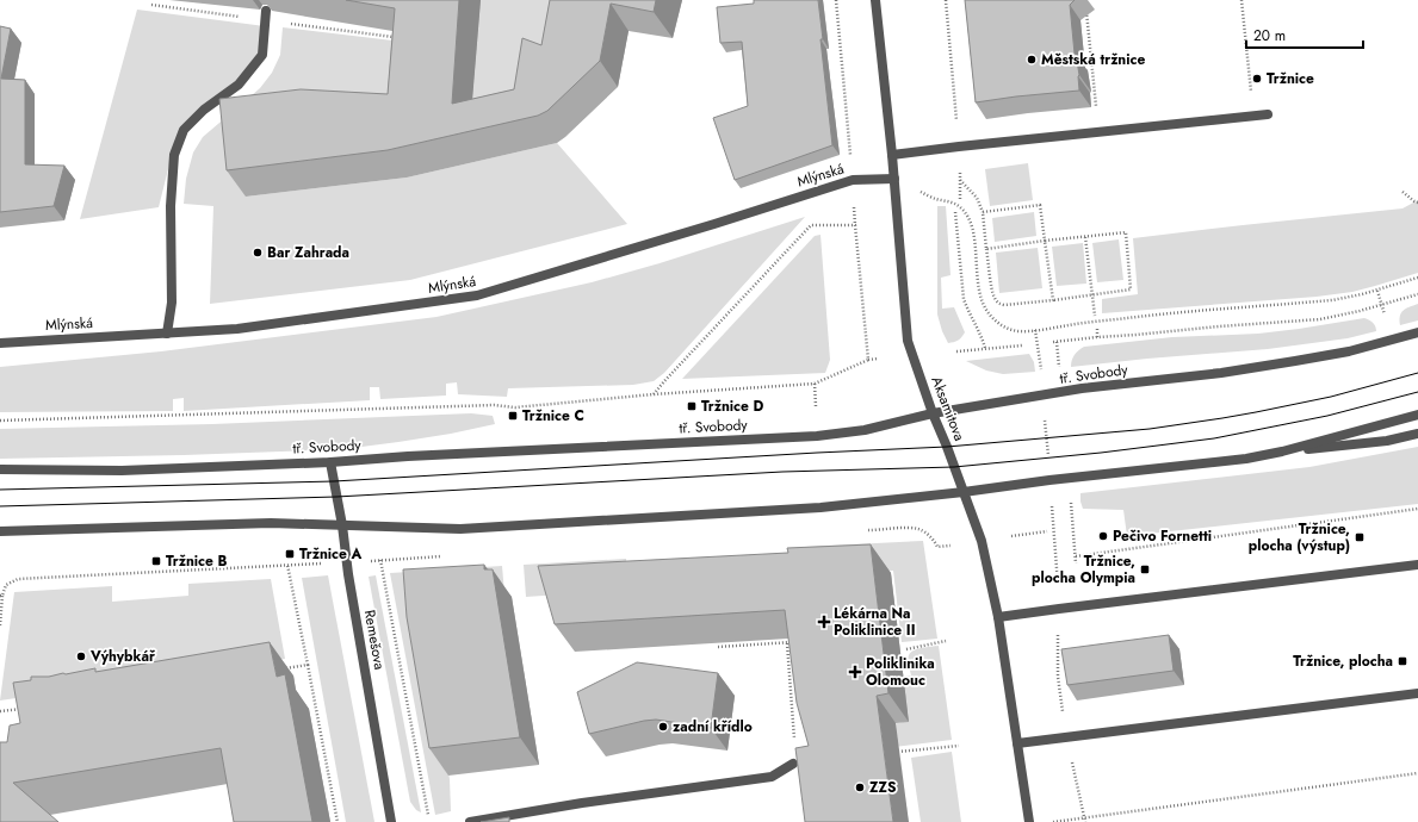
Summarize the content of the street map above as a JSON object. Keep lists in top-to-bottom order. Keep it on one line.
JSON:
{"streets":{"street":["Mlýnská","tř. Svobody","Aksamitova","Remešova"]},"crossings":[["Mlýnská","Aksamitova"],["tř. Svobody","Aksamitova"],["tř. Svobody","Remešova"]],"places":{"other":["Městská tržnice","Tržnice","Bar Zahrada","Pečivo Fornetti","Výhybkář","zadní křídlo","ZZS"],"transit":["Tržnice D","Tržnice C","Tržnice, plocha (výstup)","Tržnice A","Tržnice B","Tržnice, plocha Olympia","Tržnice, plocha"],"health":["Lékárna Na Poliklinice II","Poliklinika Olomouc"]},"scale_bar":"20 m"}
